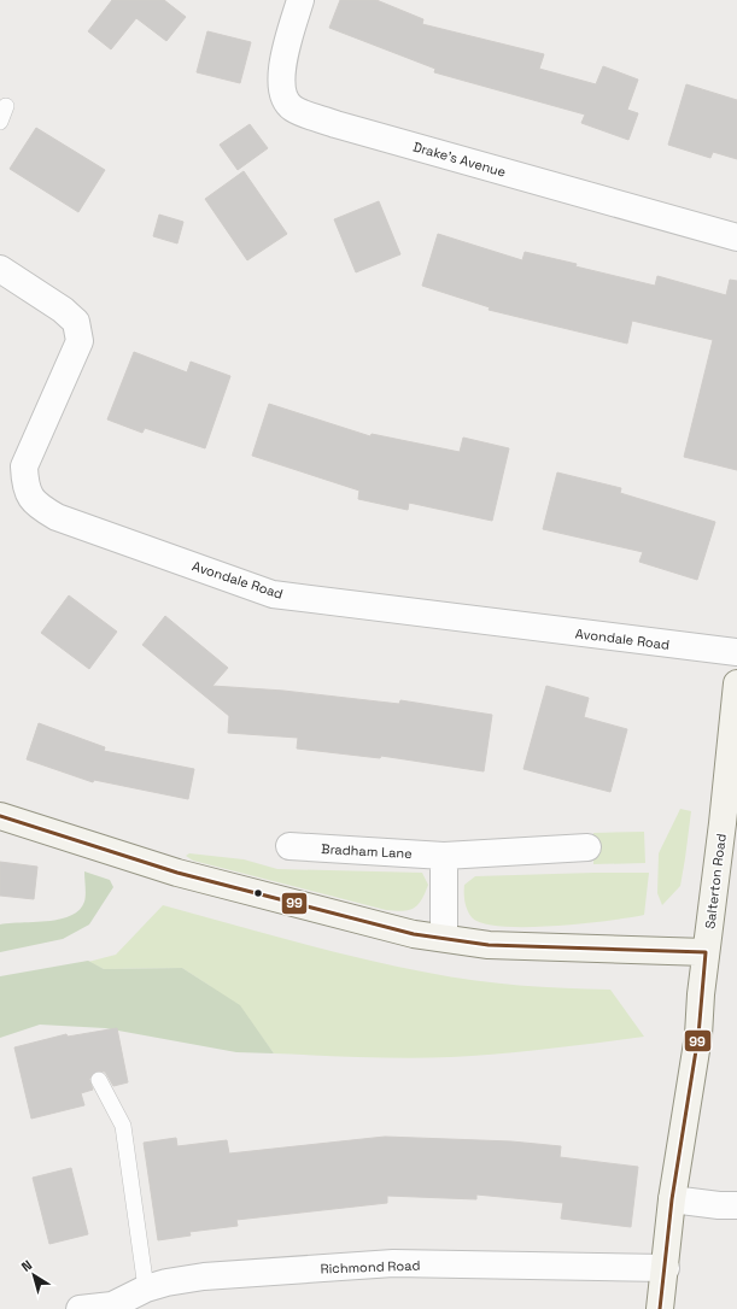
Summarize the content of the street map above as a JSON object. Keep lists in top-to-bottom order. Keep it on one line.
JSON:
{"streets":{"street":["Drake's Avenue","Avondale Road","Bradham Lane","Salterton Road","Richmond Road"]},"crossings":[["Salterton Road","Richmond Road"]],"lines":["transit line 99"],"north":"top left"}
